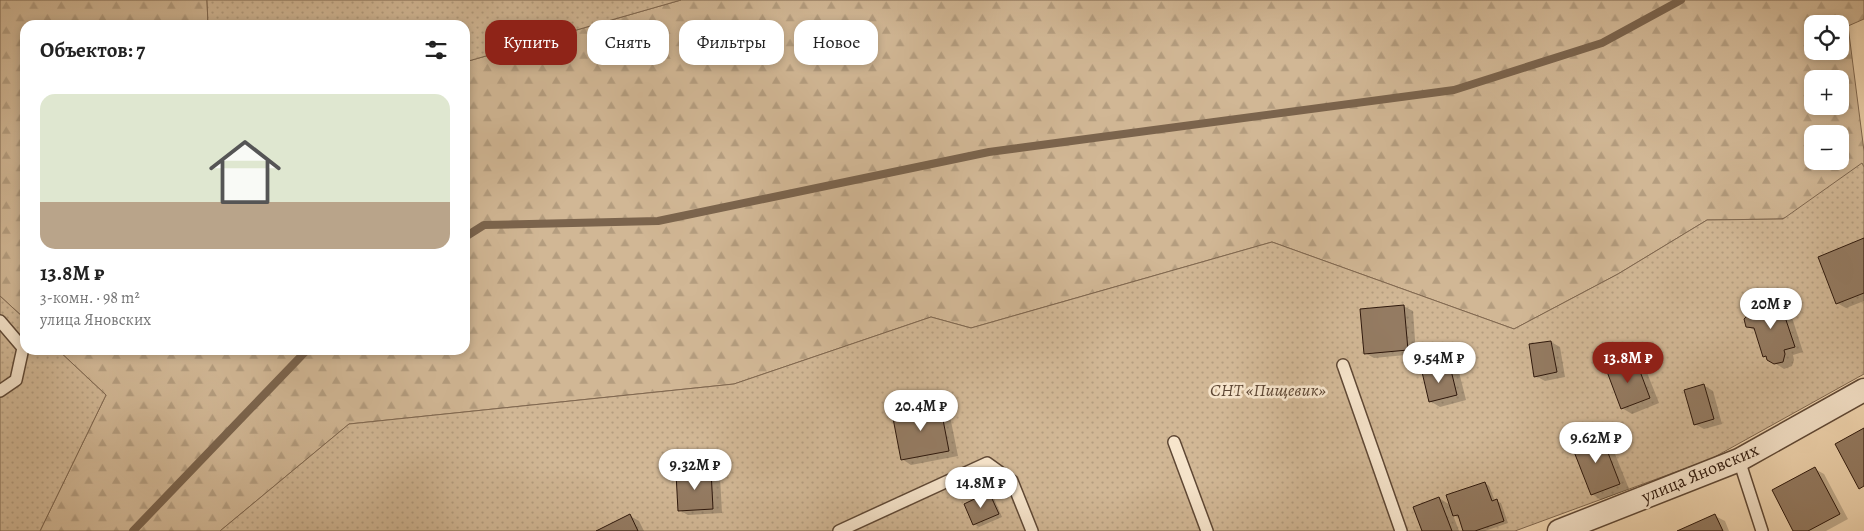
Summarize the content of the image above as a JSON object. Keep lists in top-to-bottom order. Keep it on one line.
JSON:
{"streets":{"street":["улица Яновских"]},"parks":["СНТ «Пищевик»"],"page":{"map_buttons":["+","−"],"chip":["Купить","Снять","Фильтры","Новое"],"heading":"Объектов: 7","list":[{"name":"13.8M ₽","note":"3-комн. · 98 m² · улица Яновских"}],"price":["20M ₽","9.54M ₽","13.8M ₽","20.4M ₽","9.62M ₽","9.32M ₽","14.8M ₽"]}}
